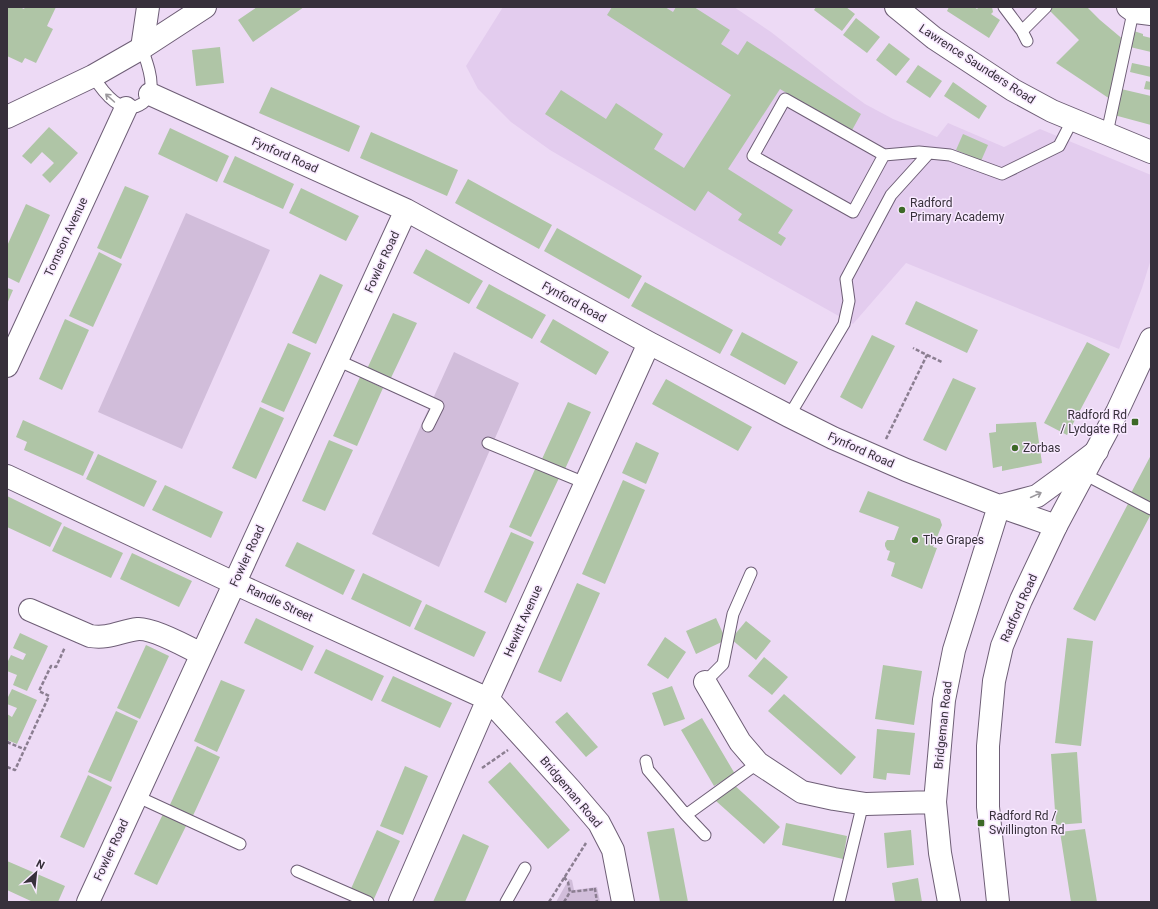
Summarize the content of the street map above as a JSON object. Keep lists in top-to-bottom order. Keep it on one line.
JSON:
{"streets":{"street":["Lawrence Saunders Road","Fynford Road","Tomson Avenue","Fowler Road","Randle Street","Radford Road","Hewitt Avenue","Bridgeman Road"]},"crossings":[["Fynford Road","Fowler Road"],["Fynford Road","Radford Road"],["Fynford Road","Hewitt Avenue"],["Fynford Road","Bridgeman Road"],["Fowler Road","Randle Street"],["Randle Street","Hewitt Avenue"],["Randle Street","Bridgeman Road"],["Hewitt Avenue","Bridgeman Road"]],"places":{"other":["Radford Primary Academy","Zorbas","The Grapes"],"transit":["Radford Rd / Lydgate Rd","Radford Rd / Swillington Rd"]},"north":"top right"}
